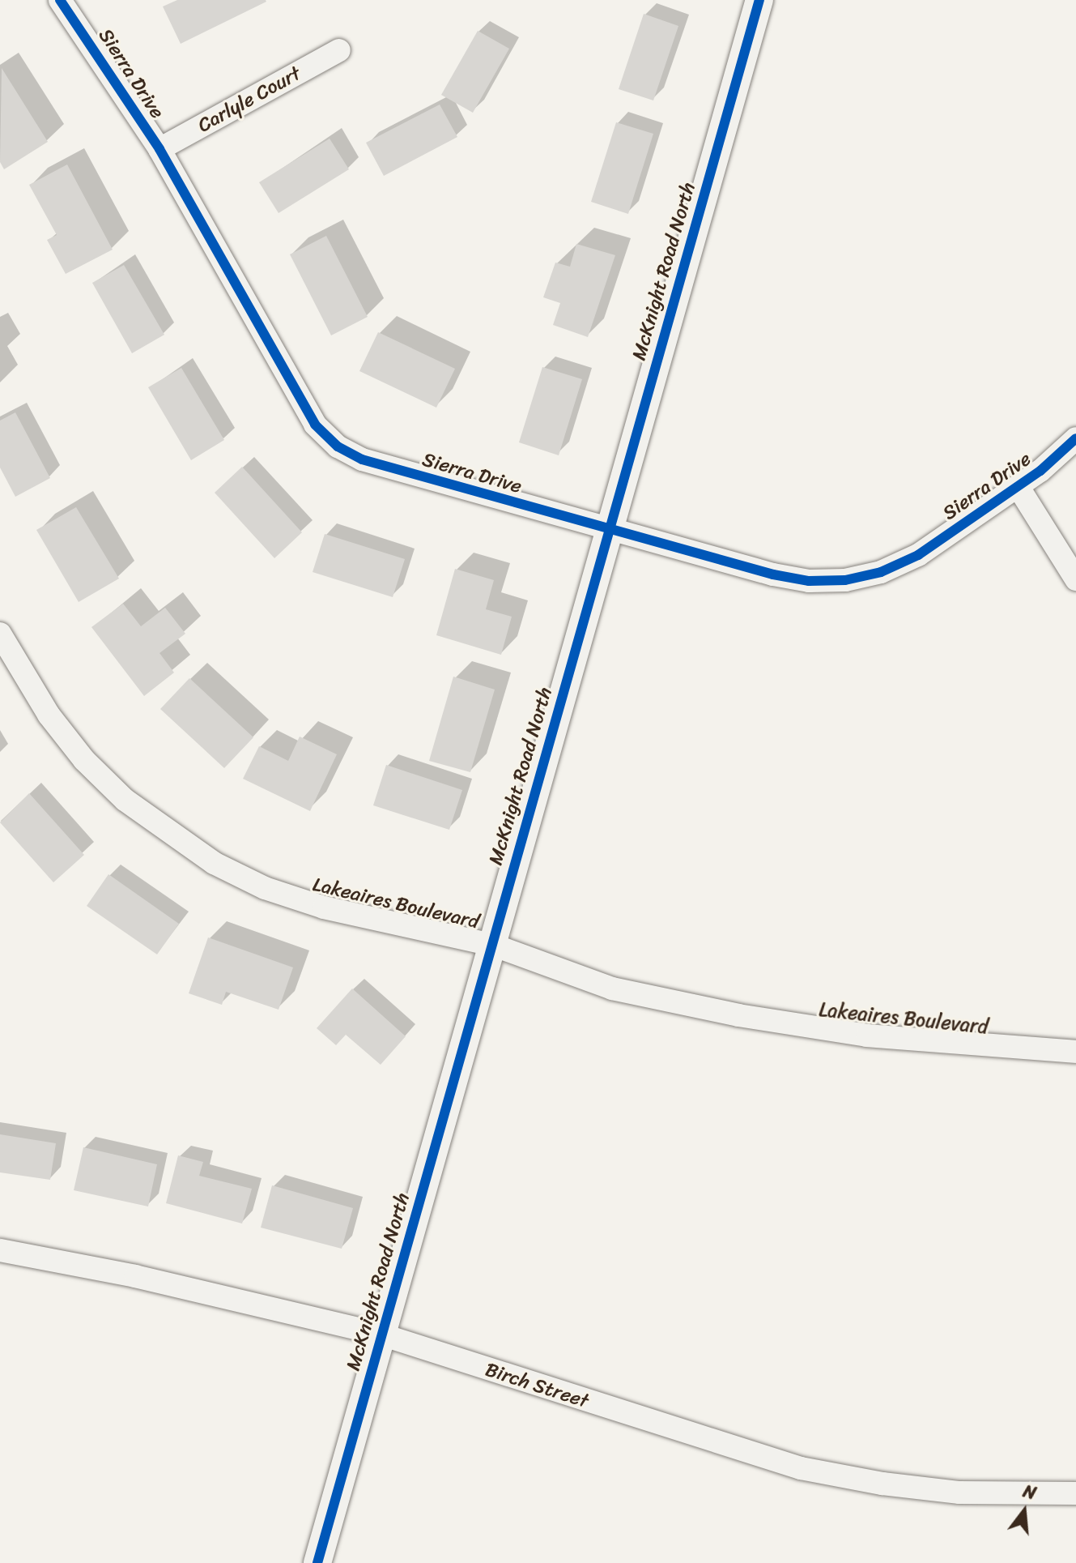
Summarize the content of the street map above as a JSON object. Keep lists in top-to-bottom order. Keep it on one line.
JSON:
{"streets":{"street":["Sierra Drive","Carlyle Court","McKnight Road North","Lakeaires Boulevard","Birch Street"]},"crossings":[["Sierra Drive","Carlyle Court"],["Sierra Drive","McKnight Road North"],["McKnight Road North","Lakeaires Boulevard"],["McKnight Road North","Birch Street"]],"north":"top"}
